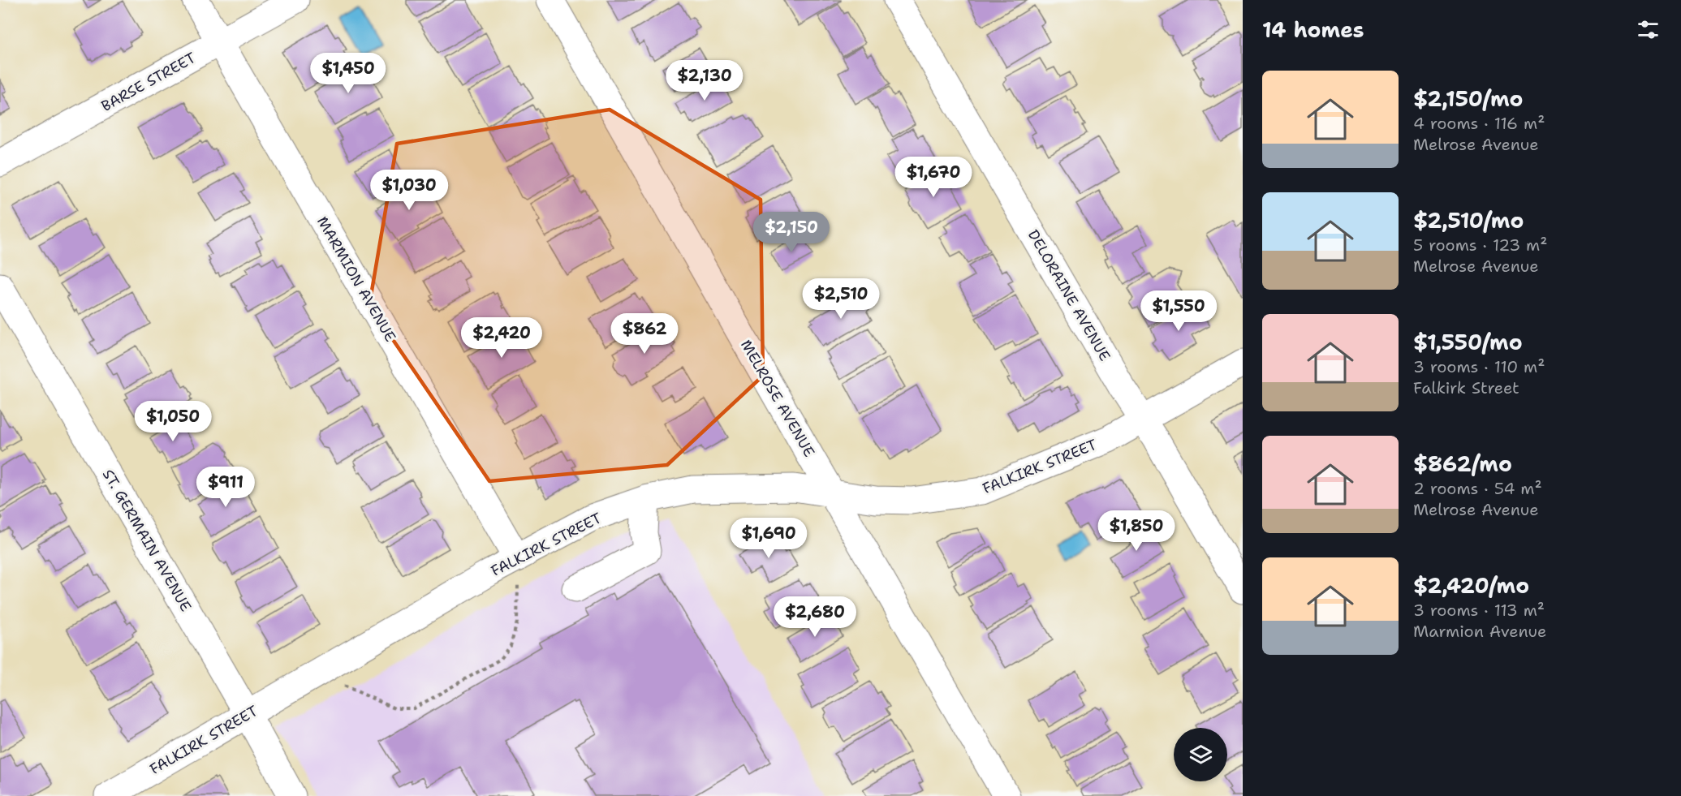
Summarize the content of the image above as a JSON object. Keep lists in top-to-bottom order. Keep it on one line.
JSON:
{"streets":{"street":["BARSE STREET","MARMION AVENUE","DELORAINE AVENUE","MELROSE AVENUE","FALKIRK STREET","ST. GERMAIN AVENUE"]},"crossings":[["BARSE STREET","MARMION AVENUE"],["MARMION AVENUE","FALKIRK STREET"],["DELORAINE AVENUE","FALKIRK STREET"],["MELROSE AVENUE","FALKIRK STREET"],["FALKIRK STREET","ST. GERMAIN AVENUE"]],"page":{"heading":"14 homes","price":["$1,450","$2,130","$1,670","$1,030","$2,150","$2,510","$1,550","$862","$2,420","$1,050","$911","$1,850","$1,690","$2,680"],"list":[{"name":"$2,150/mo","note":"4 rooms · 116 m² · Melrose Avenue"},{"name":"$2,510/mo","note":"5 rooms · 123 m² · Melrose Avenue"},{"name":"$1,550/mo","note":"3 rooms · 110 m² · Falkirk Street"},{"name":"$862/mo","note":"2 rooms · 54 m² · Melrose Avenue"},{"name":"$2,420/mo","note":"3 rooms · 113 m² · Marmion Avenue"}]}}
